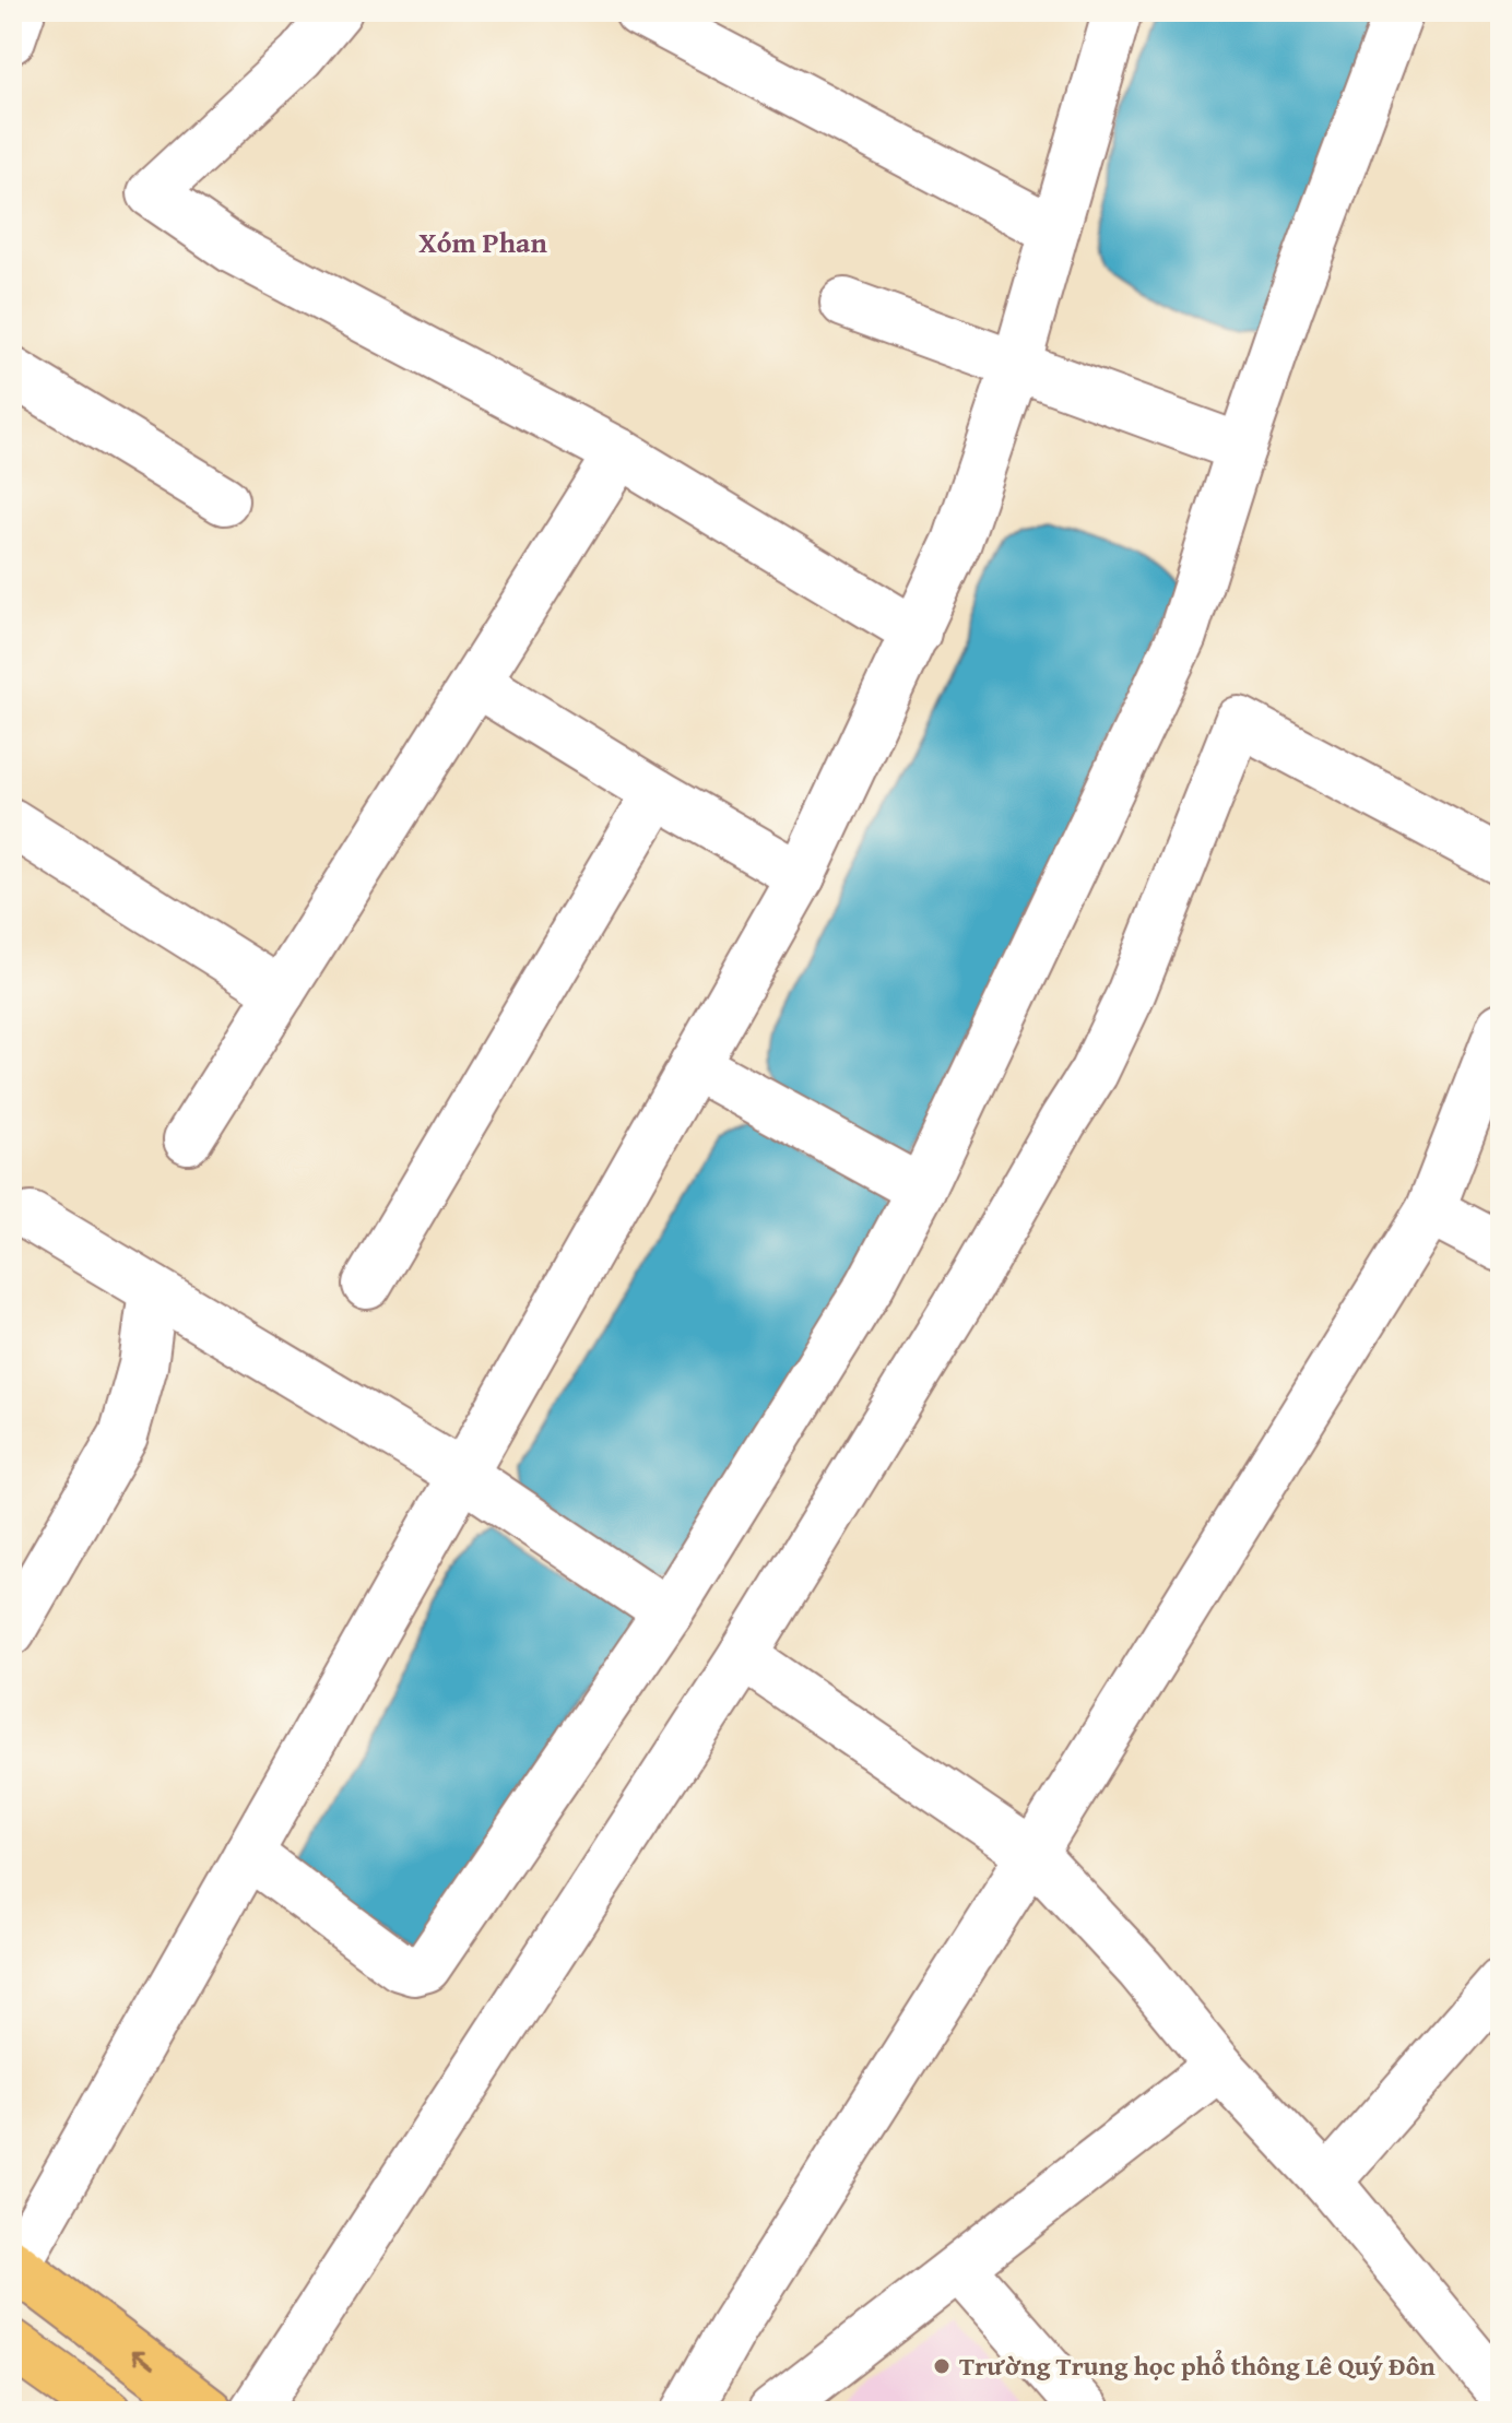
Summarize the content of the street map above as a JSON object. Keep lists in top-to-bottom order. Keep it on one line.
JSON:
{"districts":["Xóm Phan"],"places":["Trường Trung học phổ thông Lê Quý Đôn"]}
